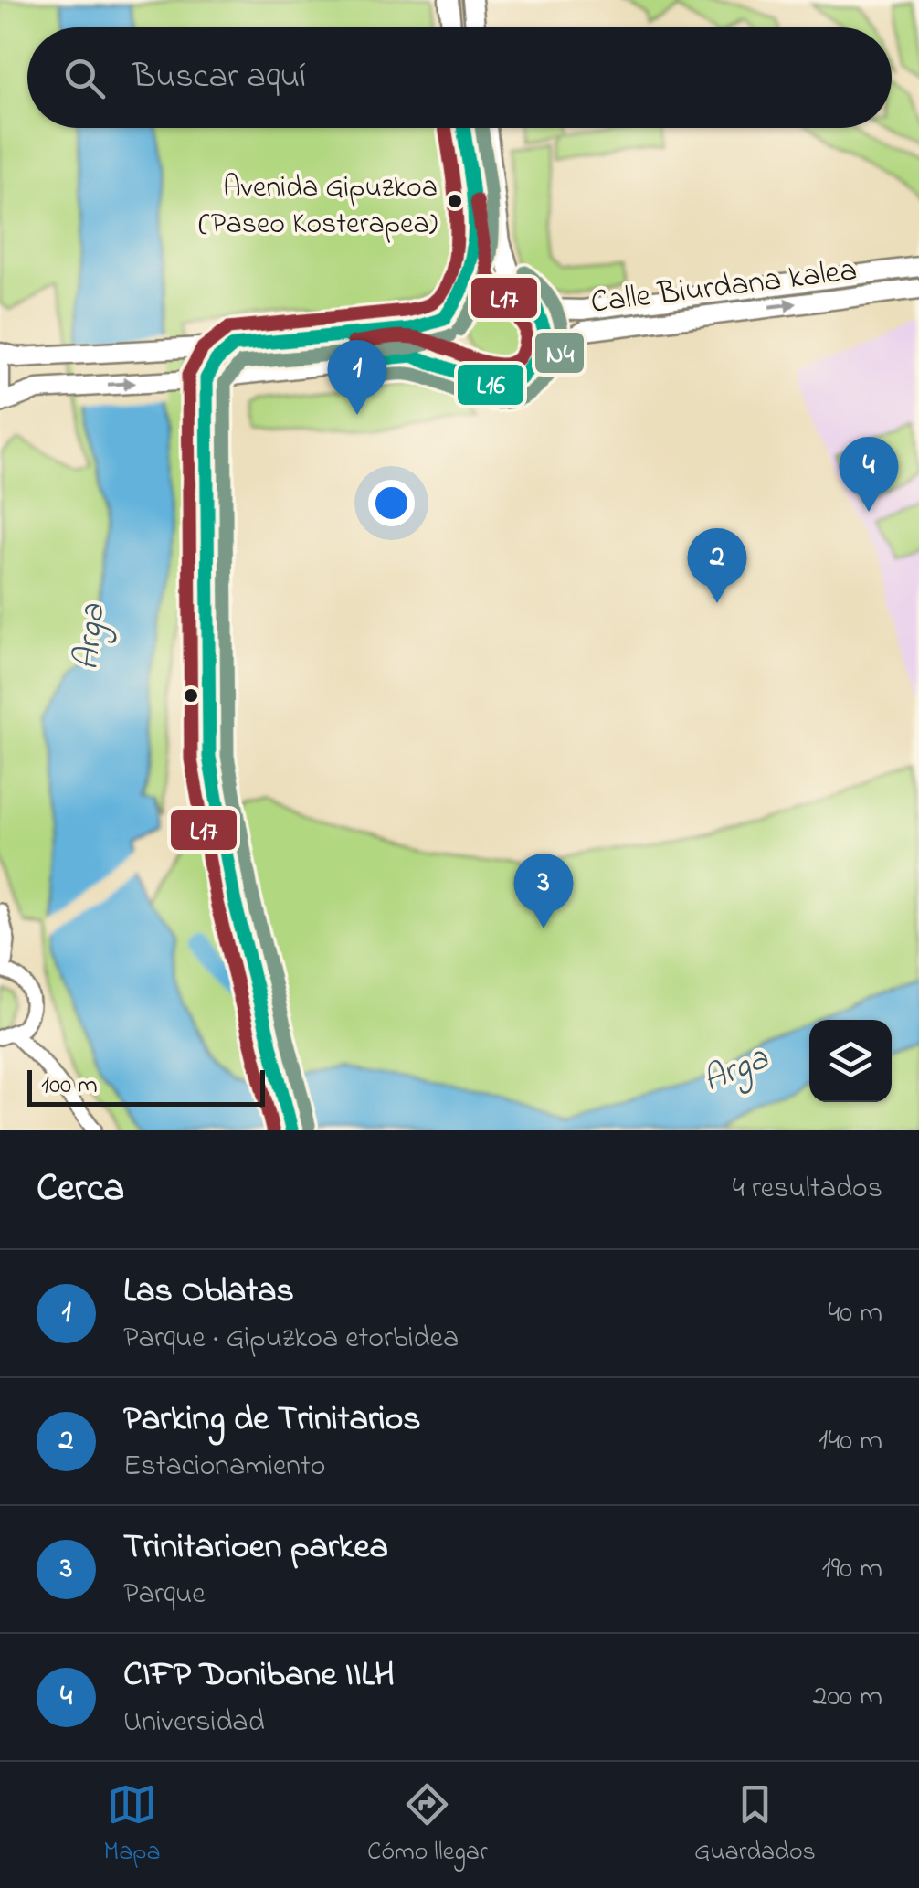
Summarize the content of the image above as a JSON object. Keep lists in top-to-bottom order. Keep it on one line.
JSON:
{"streets":{"street":["Calle Biurdana kalea"]},"water":["Arga"],"places":["Avenida Gipuzkoa (Paseo Kosterapea)"],"lines":["transit line L16","transit line N4","transit line L17"],"scale_bar":"100 m","page":{"search":"Buscar aquí","pins":["1","4","2","3"],"scale":"100 m","heading":["Cerca","4 resultados"],"list":[{"mark":"1","name":"Las Oblatas","note":"Parque · Gipuzkoa etorbidea","value":"40 m"},{"mark":"2","name":"Parking de Trinitarios","note":"Estacionamiento","value":"140 m"},{"mark":"3","name":"Trinitarioen parkea","note":"Parque","value":"190 m"},{"mark":"4","name":"CIFP Donibane IILH","note":"Universidad","value":"200 m"}],"nav":["Mapa","Cómo llegar","Guardados"]}}
